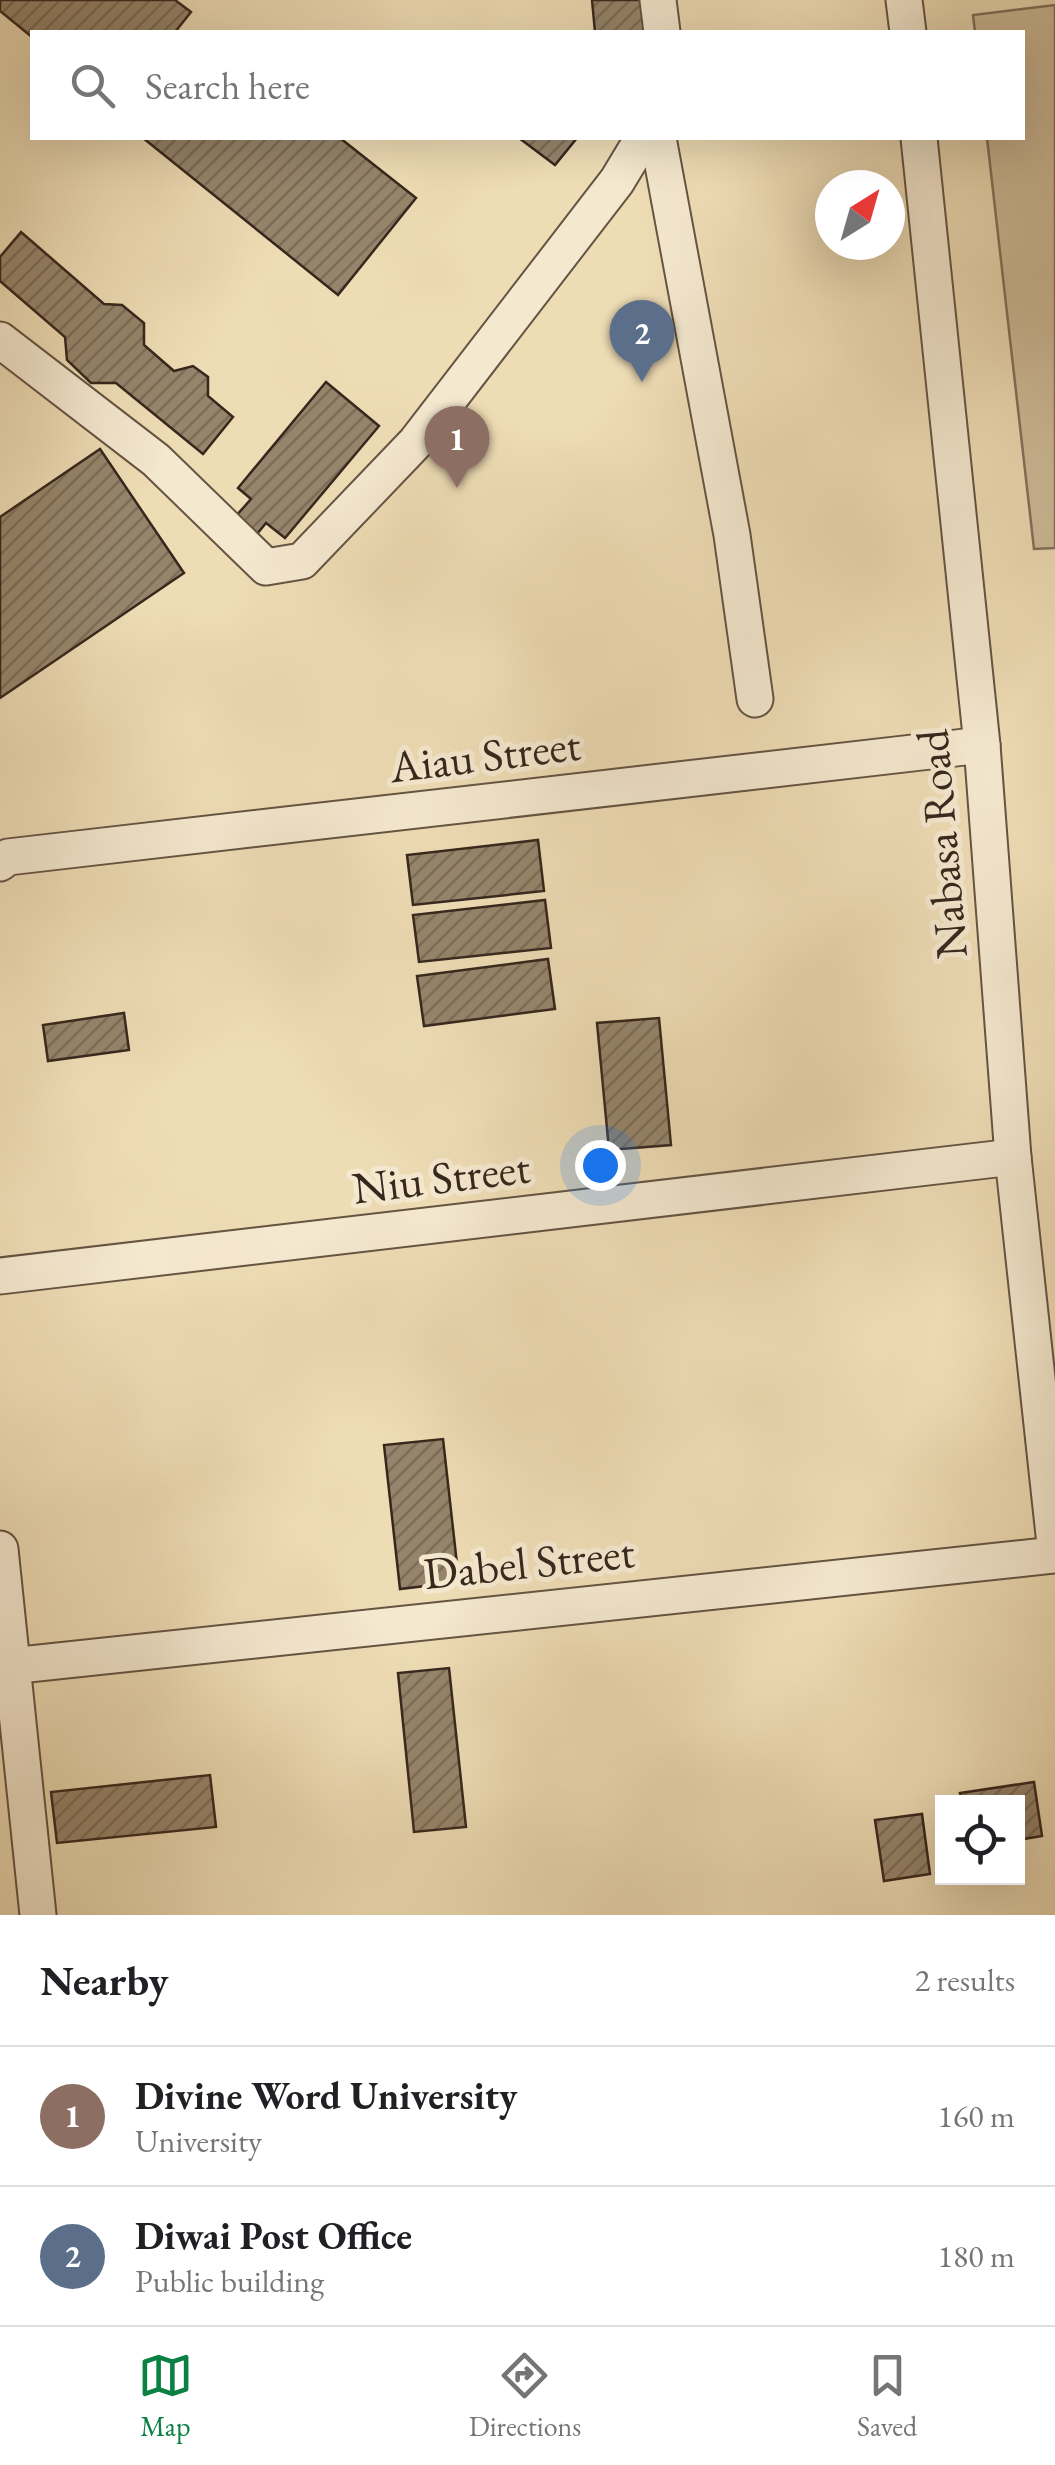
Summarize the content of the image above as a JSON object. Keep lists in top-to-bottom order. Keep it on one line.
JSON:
{"streets":{"street":["Aiau Street","Nabasa Road","Niu Street","Dabel Street"]},"crossings":[["Aiau Street","Nabasa Road"],["Nabasa Road","Niu Street"]],"north":"top right","page":{"search":"Search here","pins":["2","1"],"heading":["Nearby","2 results"],"list":[{"mark":"1","name":"Divine Word University","note":"University","value":"160 m"},{"mark":"2","name":"Diwai Post Office","note":"Public building","value":"180 m"}],"nav":["Map","Directions","Saved"]}}
